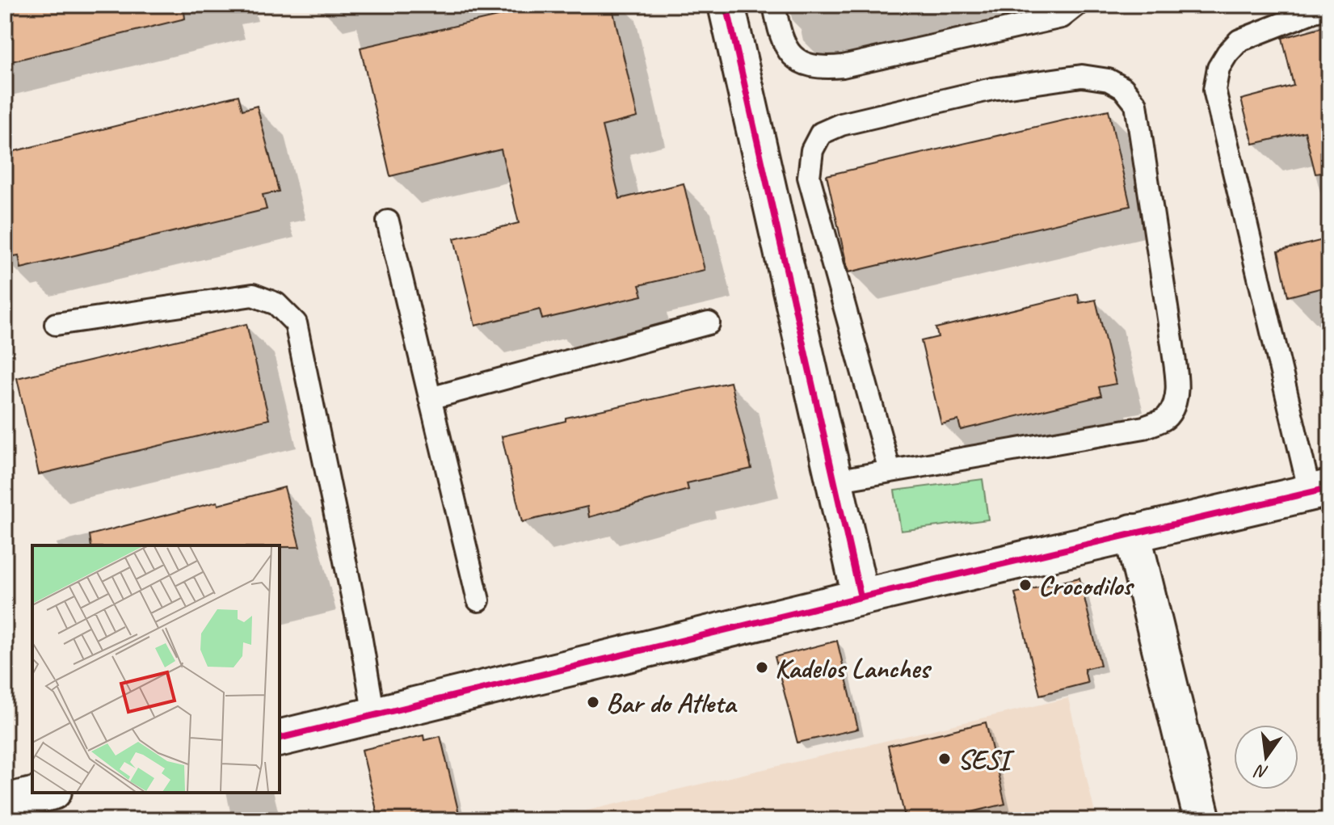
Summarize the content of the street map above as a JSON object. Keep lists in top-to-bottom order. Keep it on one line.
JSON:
{"places":["Crocodilos","Kadelos Lanches","Bar do Atleta","SESI"],"north":"bottom"}
